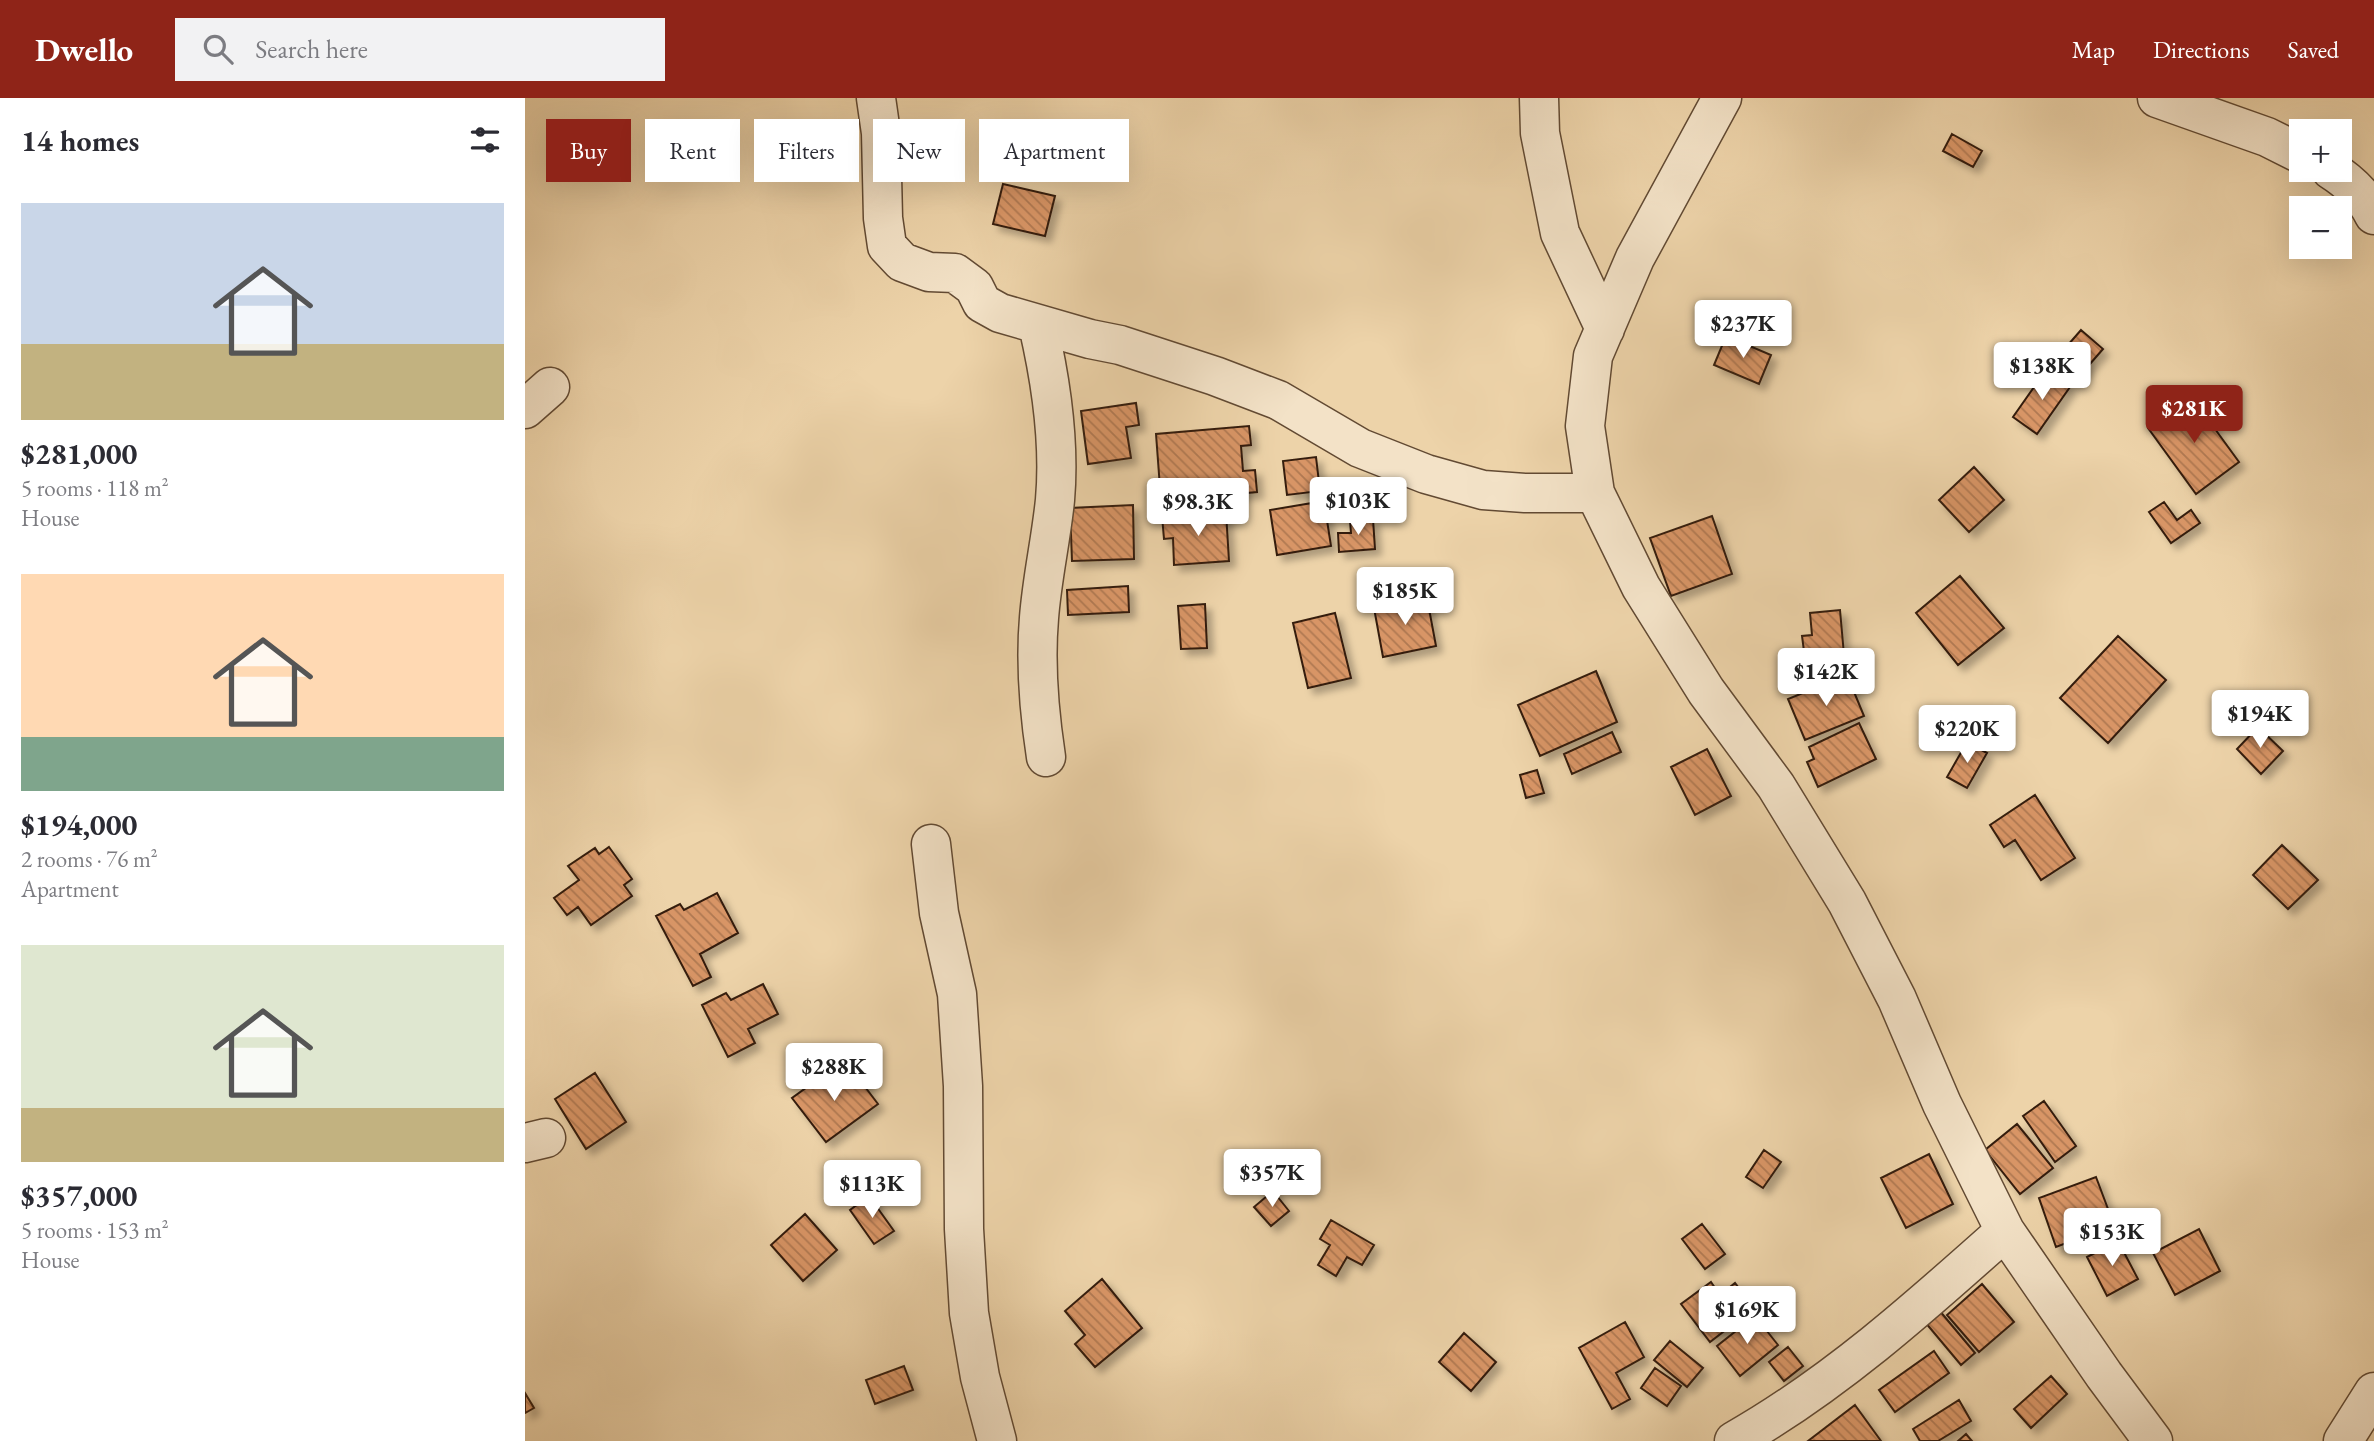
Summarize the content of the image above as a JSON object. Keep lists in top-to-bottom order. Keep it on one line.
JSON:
{"page":{"header":"Dwello","search":"Search here","nav":["Map","Directions","Saved"],"heading":"14 homes","map_buttons":["+","−"],"chip":["Buy","Rent","Filters","New","Apartment"],"list":[{"name":"$281,000","note":"5 rooms · 118 m² · House"},{"name":"$194,000","note":"2 rooms · 76 m² · Apartment"},{"name":"$357,000","note":"5 rooms · 153 m² · House"}],"price":["$237K","$138K","$281K","$103K","$98.3K","$185K","$142K","$194K","$220K","$288K","$357K","$113K","$153K","$169K"]}}
